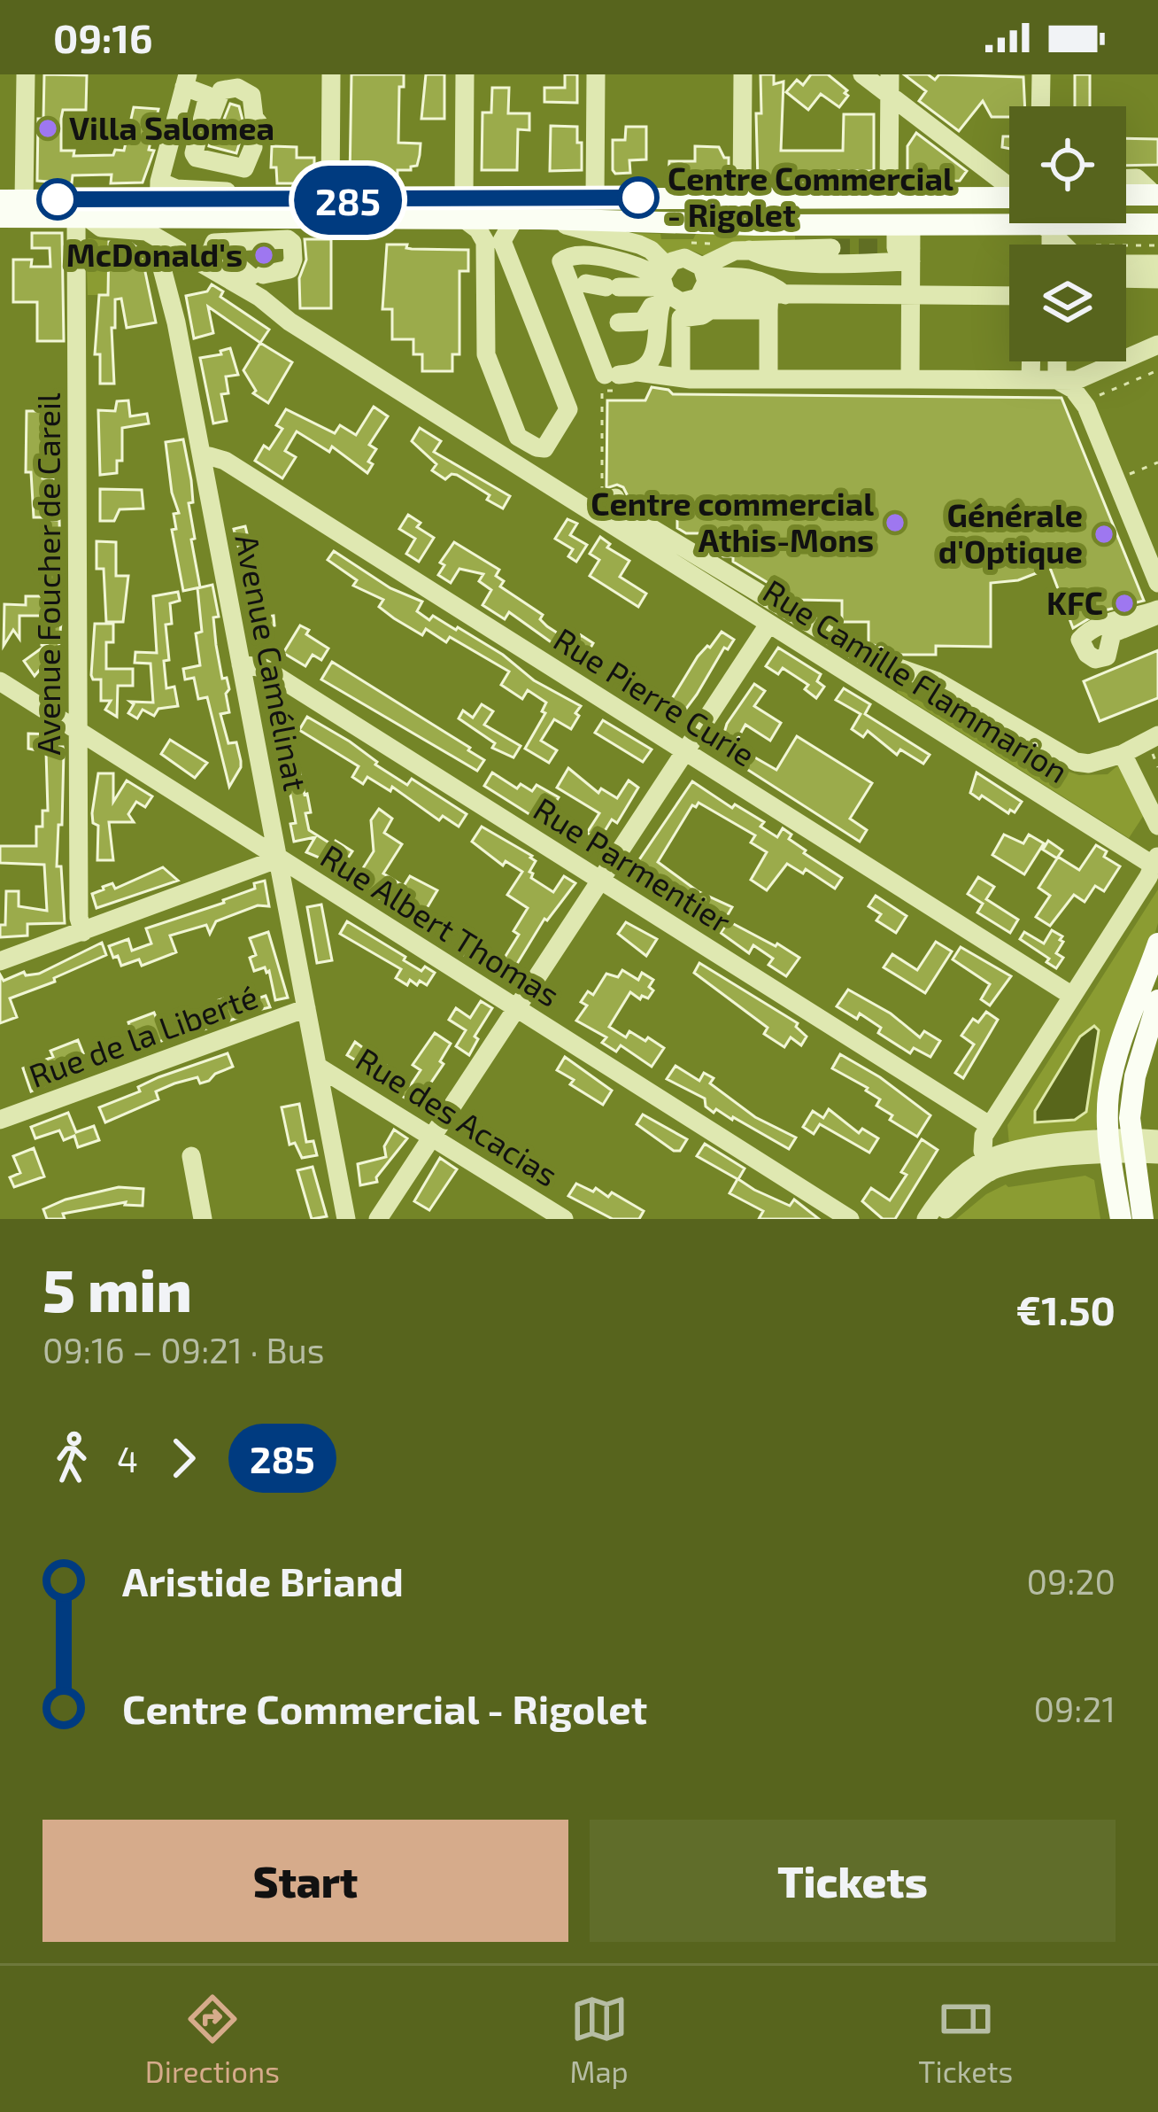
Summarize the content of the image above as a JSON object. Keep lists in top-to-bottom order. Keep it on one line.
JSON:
{"streets":{"street":["Avenue Foucher de Careil","Avenue Camélinat","Rue Camille Flammarion","Rue Pierre Curie","Rue Parmentier","Rue Albert Thomas","Rue de la Liberté","Rue des Acacias"]},"crossings":[["Avenue Foucher de Careil","Rue Albert Thomas"],["Avenue Camélinat","Rue Camille Flammarion"],["Avenue Camélinat","Rue Pierre Curie"],["Avenue Camélinat","Rue Parmentier"],["Avenue Camélinat","Rue Albert Thomas"],["Avenue Camélinat","Rue de la Liberté"],["Avenue Camélinat","Rue des Acacias"]],"places":["Villa Salomea","Centre Commercial - Rigolet","McDonald's","Centre commercial Athis-Mons","Générale d'Optique","KFC"],"lines":["bus line 285"],"page":{"status":"09:16","on_map":"285","heading":["5 min","09:16 – 09:21 · Bus","€1.50"],"legs":["4","285"],"list":[{"name":"Aristide Briand","value":"09:20"},{"name":"Centre Commercial - Rigolet","value":"09:21"}],"buttons":["Start","Tickets"],"tabs":["Directions","Map","Tickets"]}}
